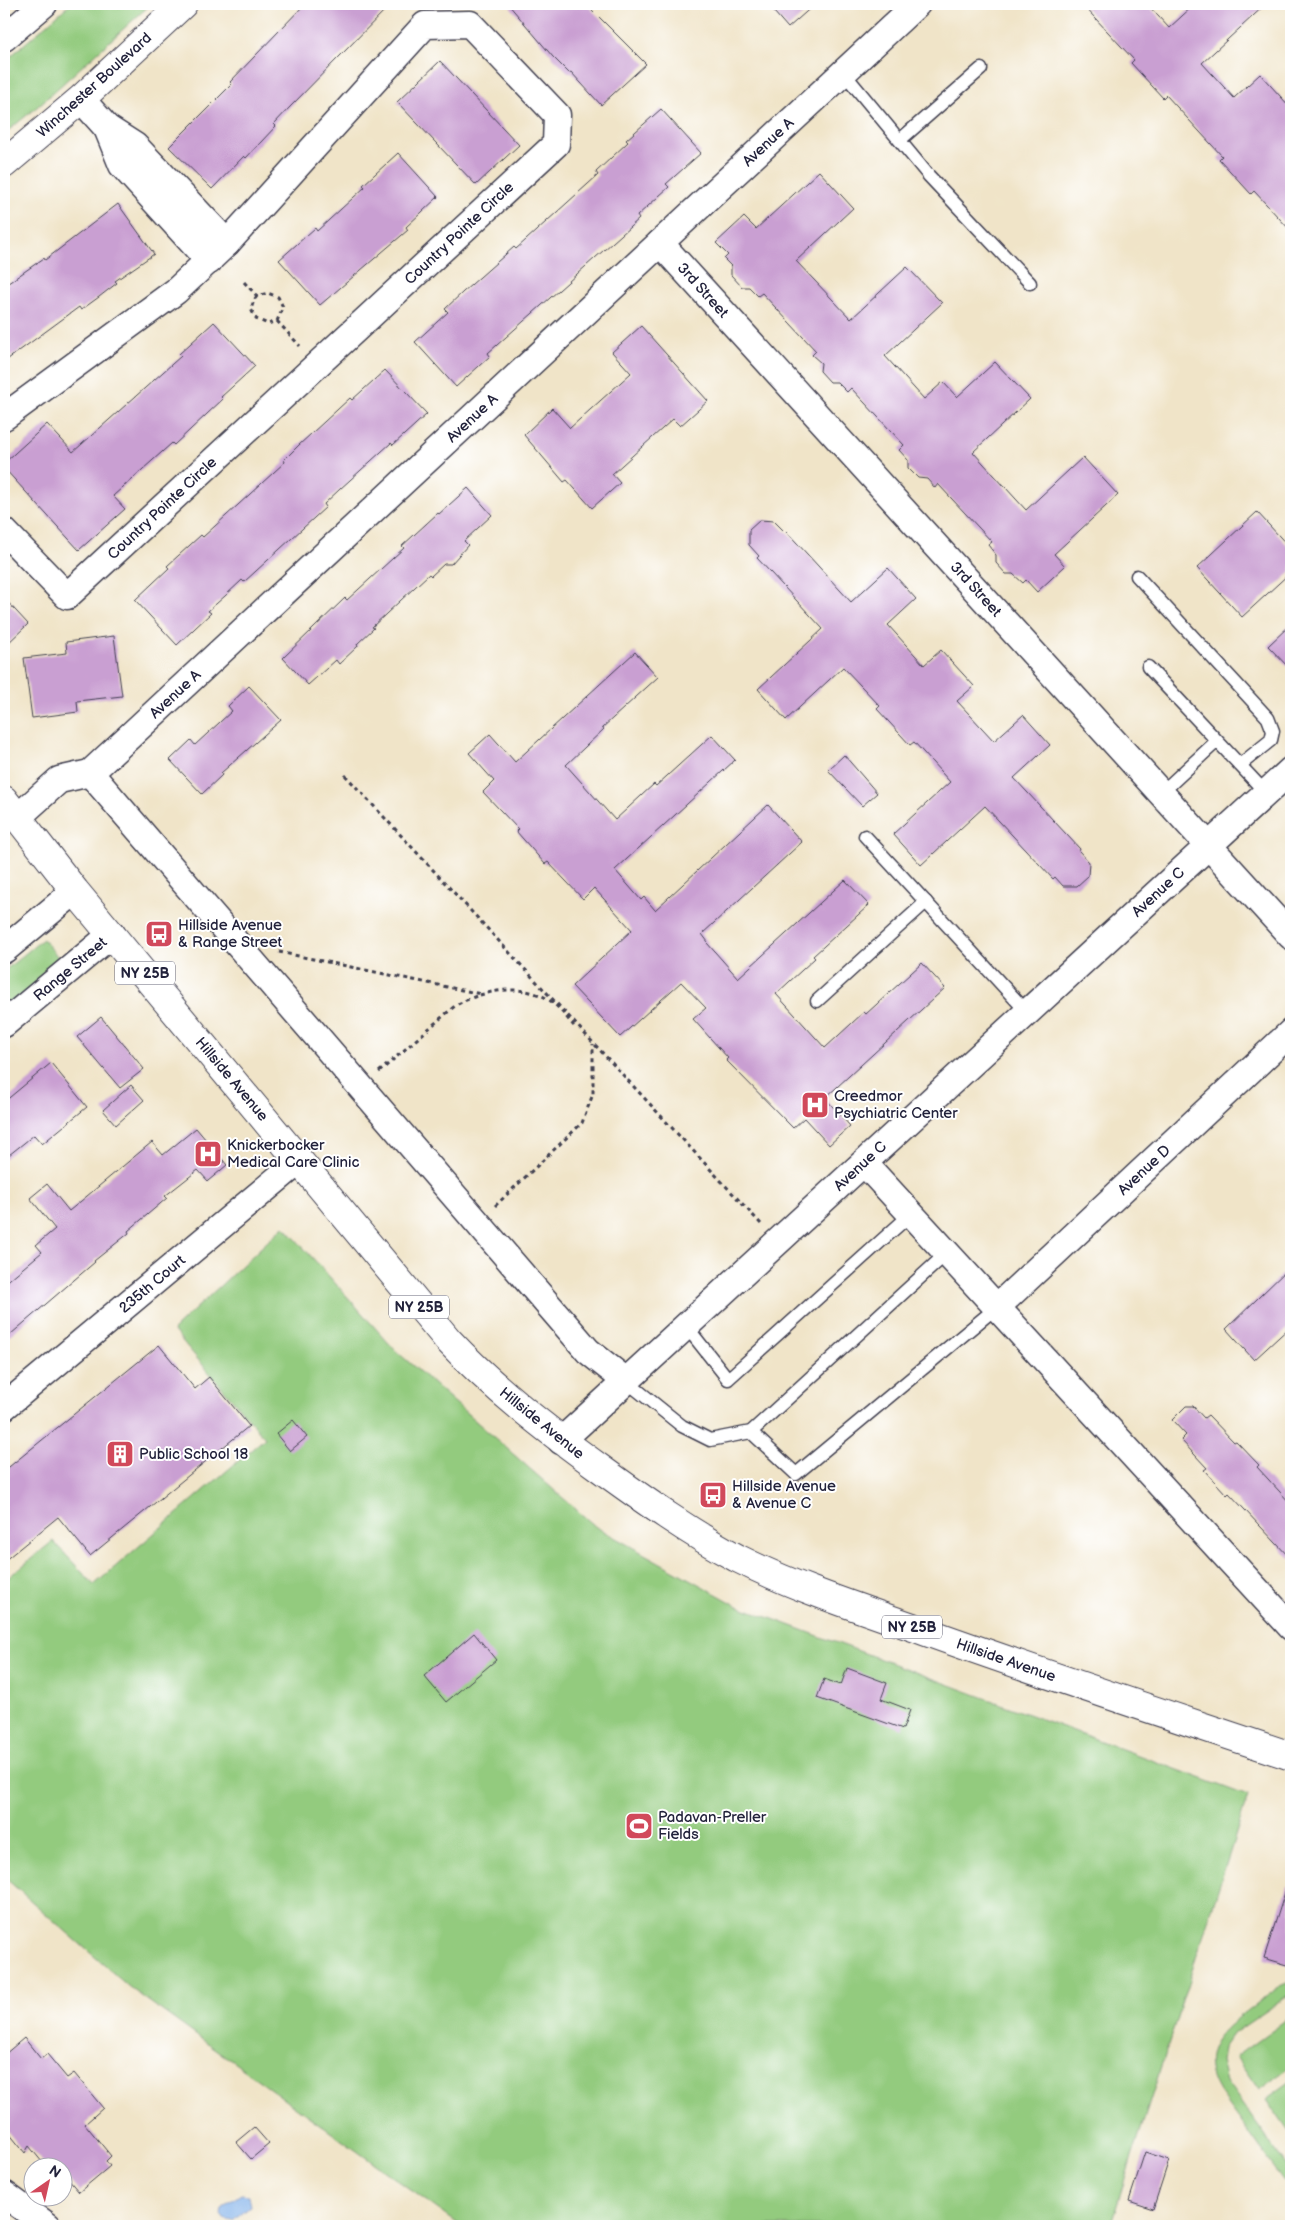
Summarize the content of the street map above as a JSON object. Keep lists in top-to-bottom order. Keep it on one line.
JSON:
{"streets":{"main road":["Winchester Boulevard","NY 25B","Hillside Avenue"],"street":["Avenue A","Country Pointe Circle","3rd Street","Avenue C","Range Street","Avenue D","235th Court"]},"crossings":[["Avenue A","3rd Street"],["3rd Street","Avenue C"],["Avenue C","Hillside Avenue"],["Range Street","Hillside Avenue"],["Hillside Avenue","235th Court"]],"places":{"bus stop":["Hillside Avenue & Range Street","Hillside Avenue & Avenue C"],"hospital":["Creedmor Psychiatric Center","Knickerbocker Medical Care Clinic"],"building":["Public School 18"],"sports":["Padavan-Preller Fields"]},"north":"top right"}
